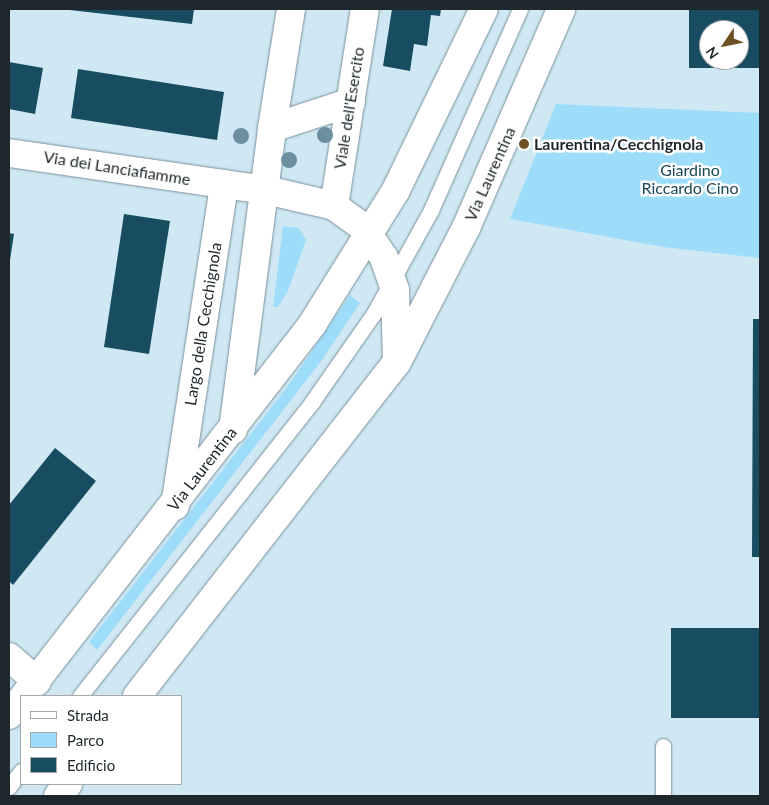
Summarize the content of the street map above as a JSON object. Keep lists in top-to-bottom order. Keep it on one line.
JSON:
{"streets":{"main road":["Viale dell'Esercito","Via dei Lanciafiamme","Via Laurentina","Largo della Cecchignola"]},"crossings":[["Via dei Lanciafiamme","Largo della Cecchignola"],["Via Laurentina","Largo della Cecchignola"]],"parks":["Giardino Riccardo Cino"],"places":["Laurentina/Cecchignola"],"legend":["Strada","Parco","Edificio"],"north":"bottom left"}
